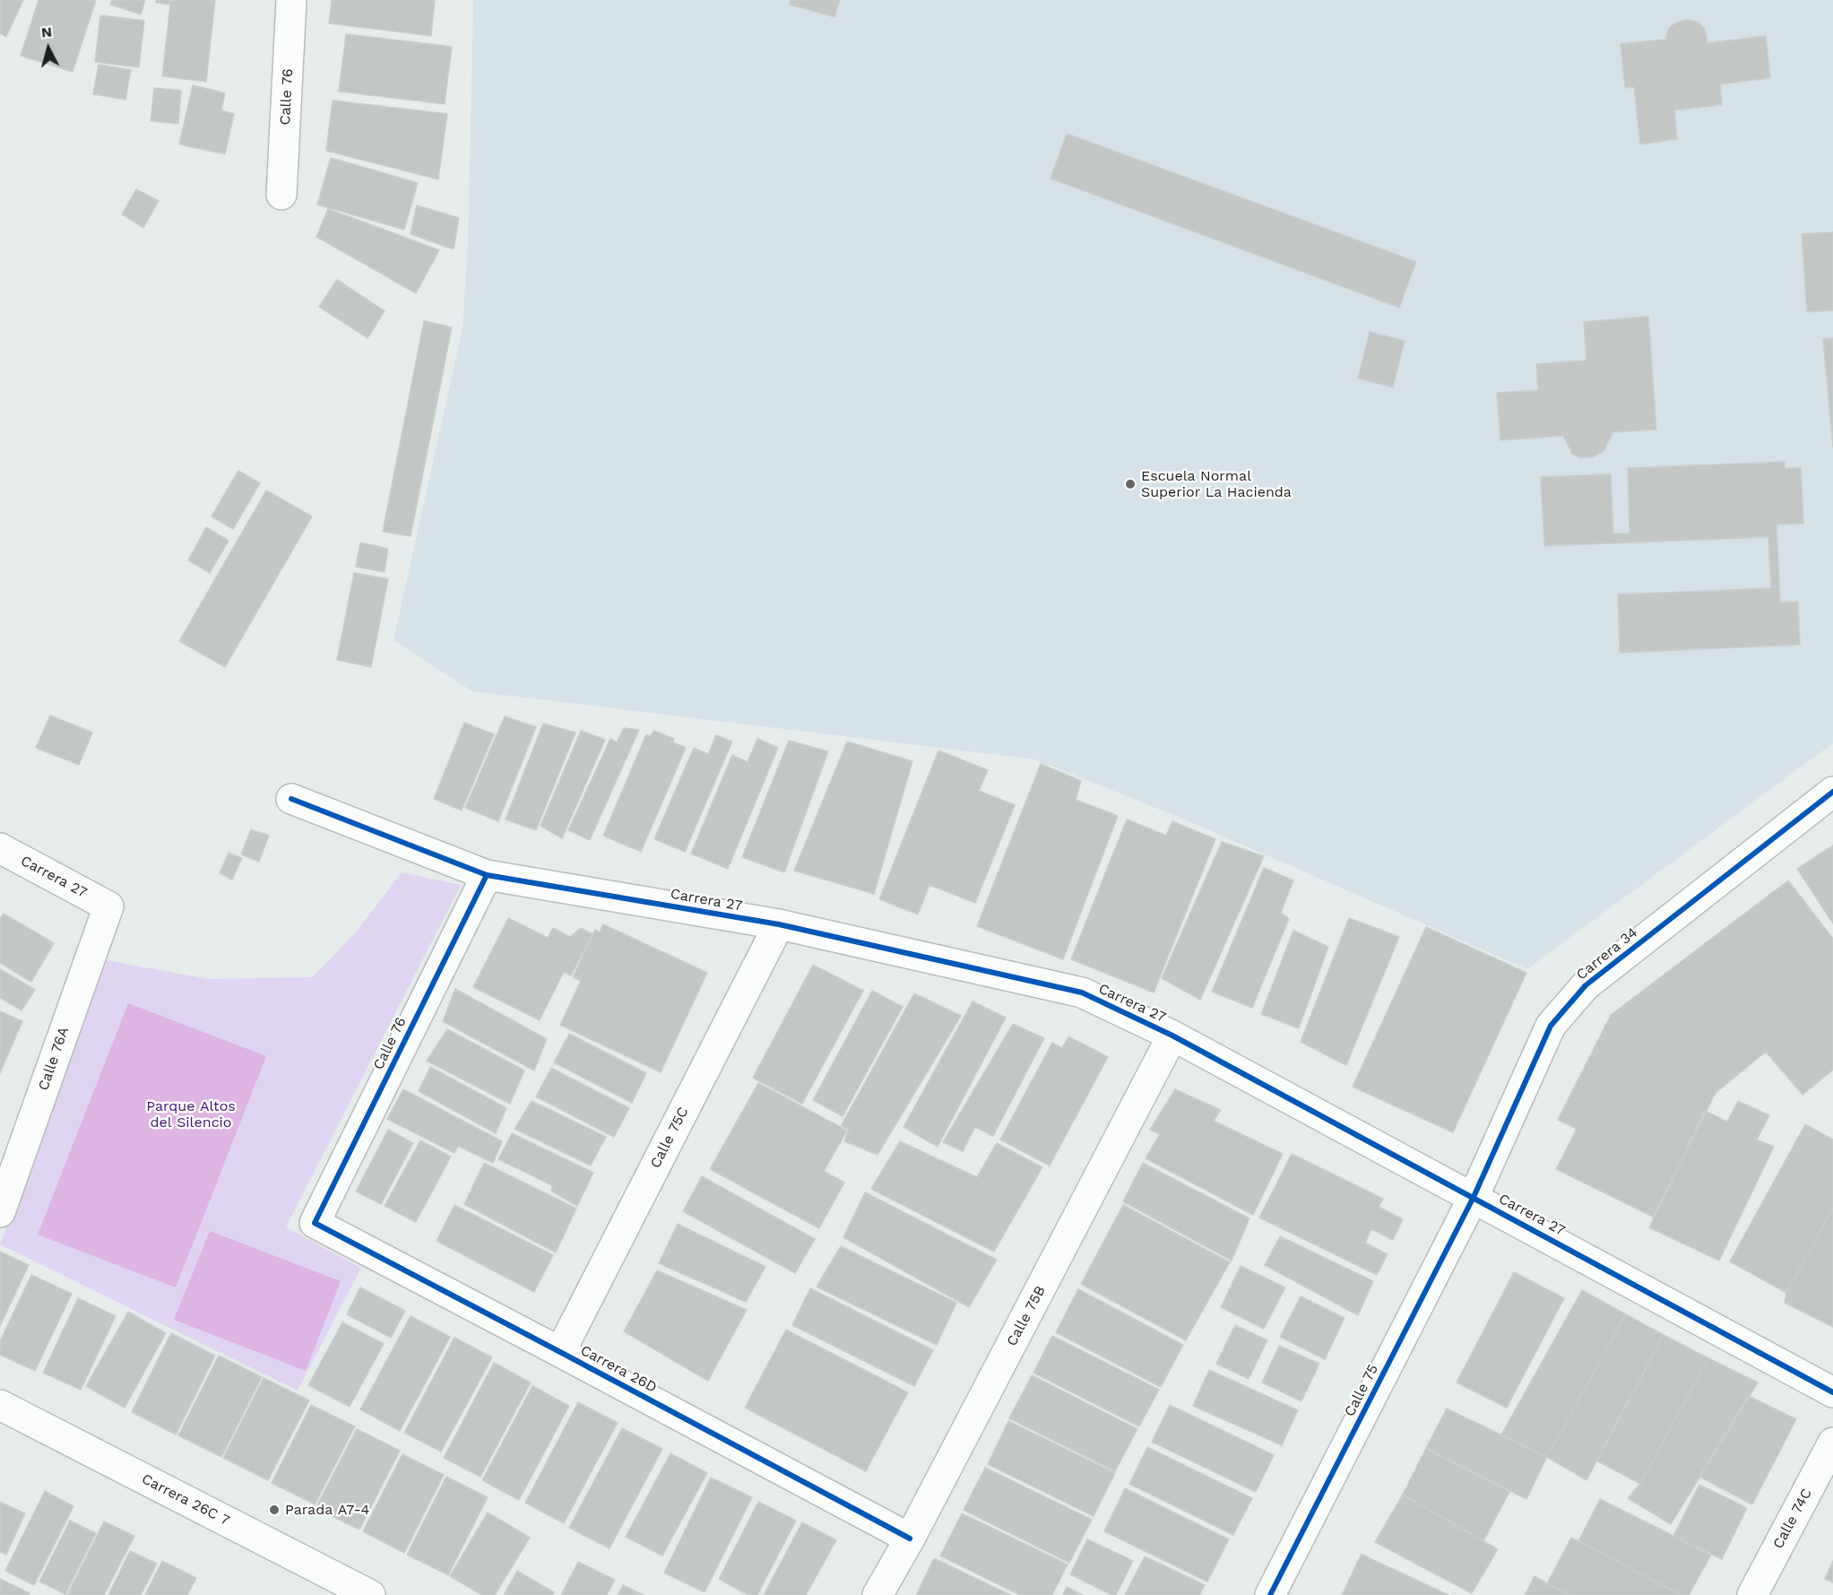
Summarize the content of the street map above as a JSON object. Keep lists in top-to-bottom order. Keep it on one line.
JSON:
{"streets":{"street":["Calle 76","Carrera 27","Carrera 34","Calle 76A","Calle 75C","Calle 75B","Carrera 26D","Calle 75","Carrera 26C 7","Calle 74C"]},"crossings":[["Calle 76","Carrera 27"],["Calle 76","Carrera 26D"],["Carrera 27","Carrera 34"],["Carrera 27","Calle 76A"],["Carrera 27","Calle 75C"],["Carrera 27","Calle 75B"],["Carrera 27","Calle 75"],["Carrera 34","Calle 75"],["Calle 75C","Carrera 26D"],["Calle 75B","Carrera 26D"]],"parks":["Parque Altos del Silencio"],"places":["Escuela Normal Superior La Hacienda","Parada A7-4"],"north":"top"}
